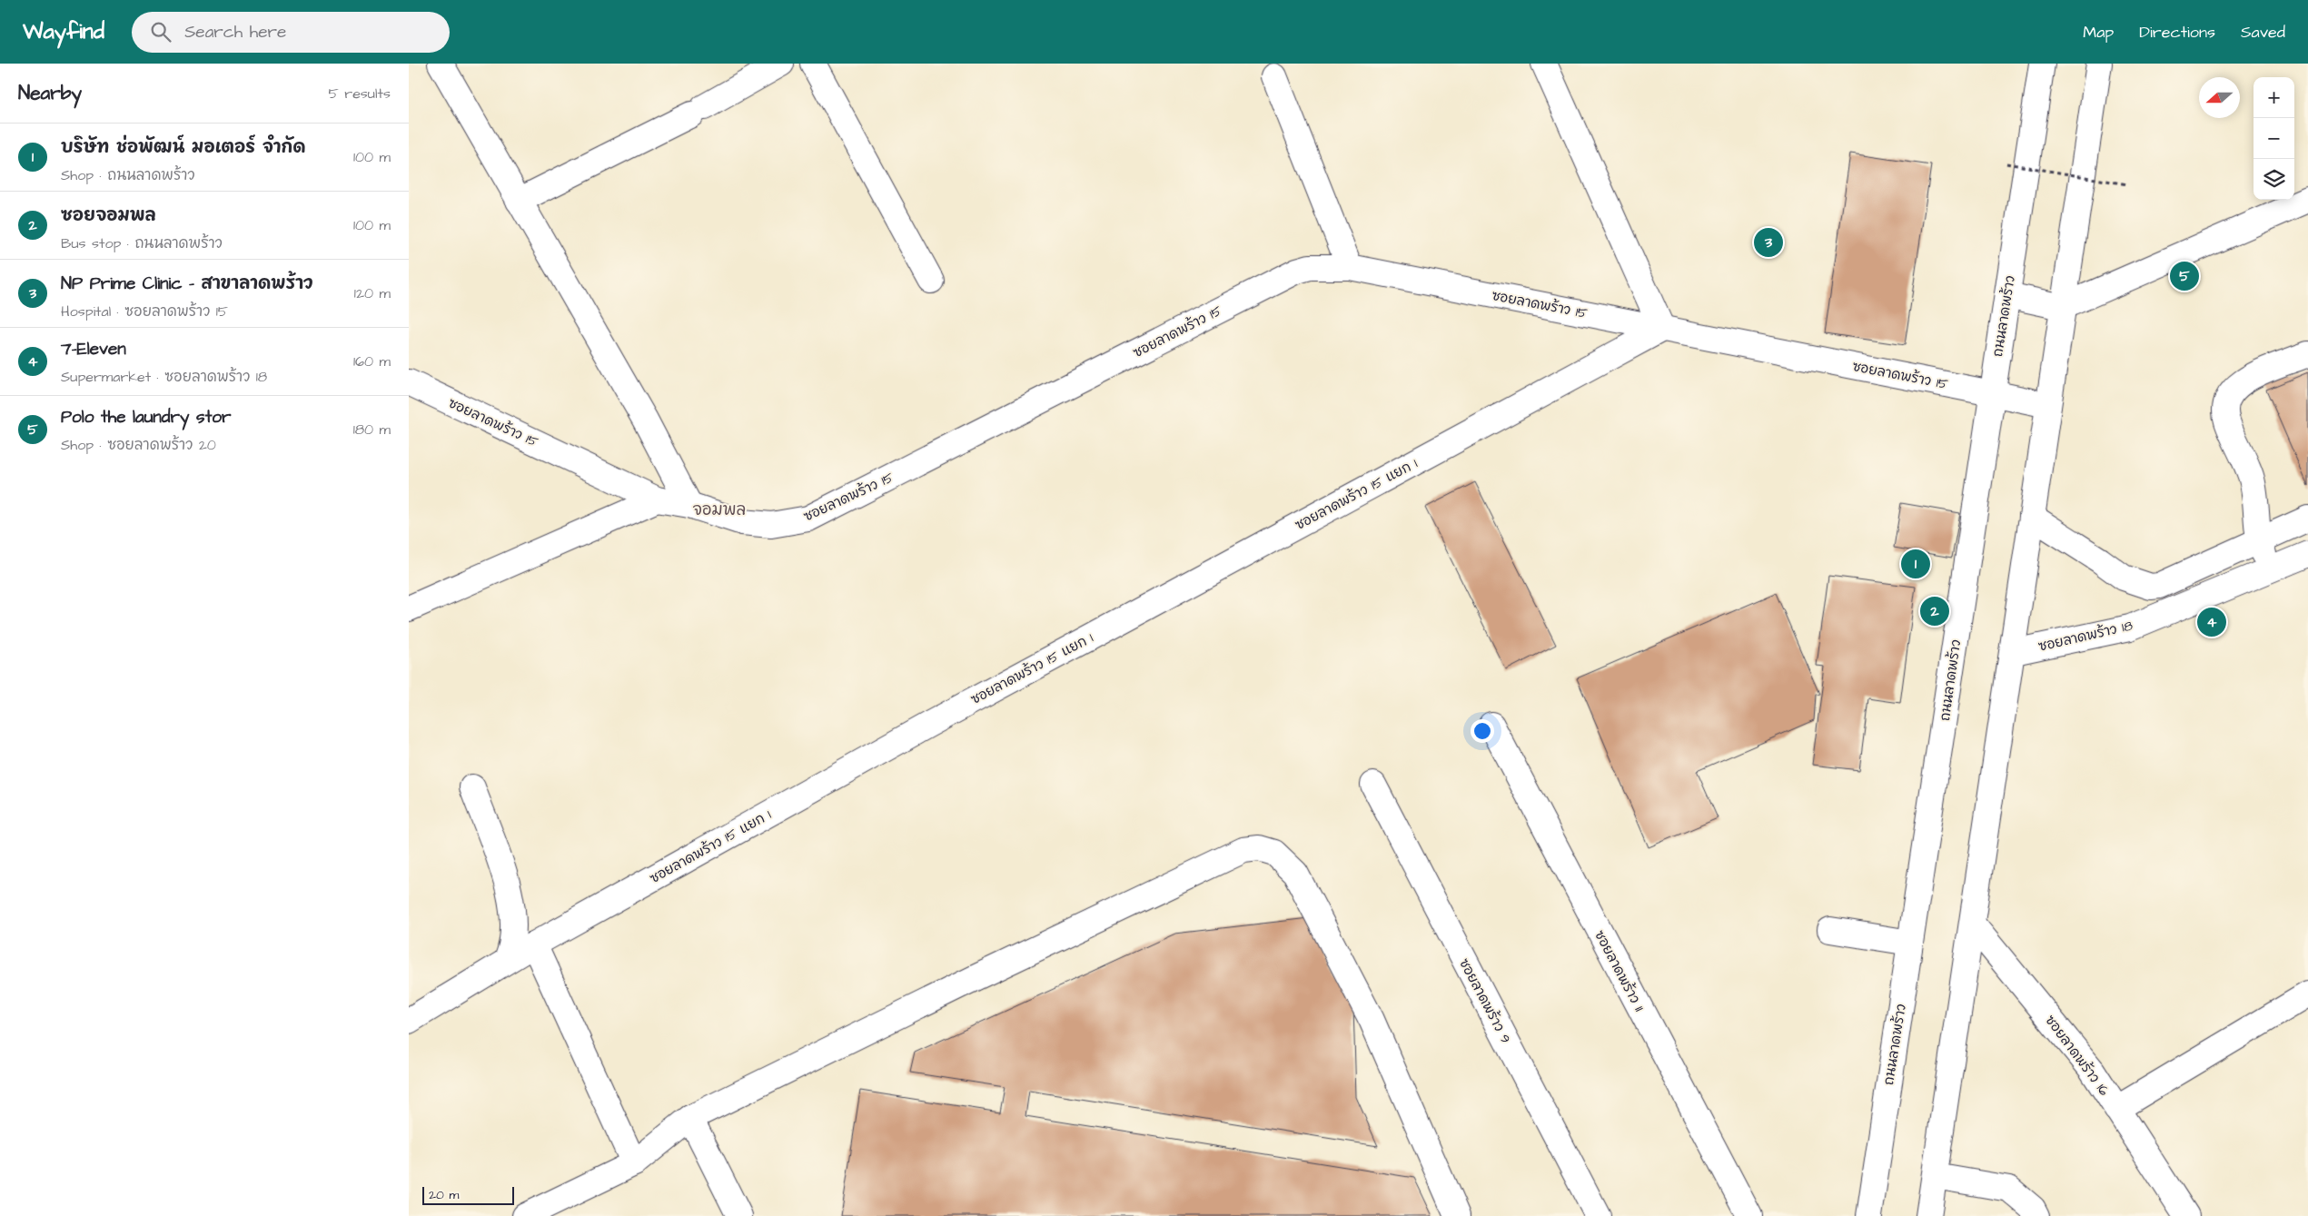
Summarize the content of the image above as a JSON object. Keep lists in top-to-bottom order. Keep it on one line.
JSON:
{"streets":{"street":["ซอยลาดพร้าว 15","ถนนลาดพร้าว","ซอยลาดพร้าว 15 แยก 1","ซอยลาดพร้าว 18","ซอยลาดพร้าว 11","ซอยลาดพร้าว 9","ซอยลาดพร้าว 16"]},"crossings":[["ซอยลาดพร้าว 15","ถนนลาดพร้าว"],["ซอยลาดพร้าว 15","ซอยลาดพร้าว 15 แยก 1"]],"districts":["จอมพล"],"scale_bar":"20 m","north":"left","page":{"header":"Wayfind","search":"Search here","nav":["Map","Directions","Saved"],"heading":["Nearby","5 results"],"map_buttons":["+","−"],"list":[{"mark":"1","name":"บริษัท ช่อพัฒน์ มอเตอร์ จำกัด","note":"Shop · ถนนลาดพร้าว","value":"100 m"},{"mark":"2","name":"ซอยจอมพล","note":"Bus stop · ถนนลาดพร้าว","value":"100 m"},{"mark":"3","name":"NP Prime Clinic - สาขาลาดพร้าว","note":"Hospital · ซอยลาดพร้าว 15","value":"120 m"},{"mark":"4","name":"7-Eleven","note":"Supermarket · ซอยลาดพร้าว 18","value":"160 m"},{"mark":"5","name":"Polo the laundry stor","note":"Shop · ซอยลาดพร้าว 20","value":"180 m"}],"pins":["3","5","1","2","4"],"scale":"20 m"}}
